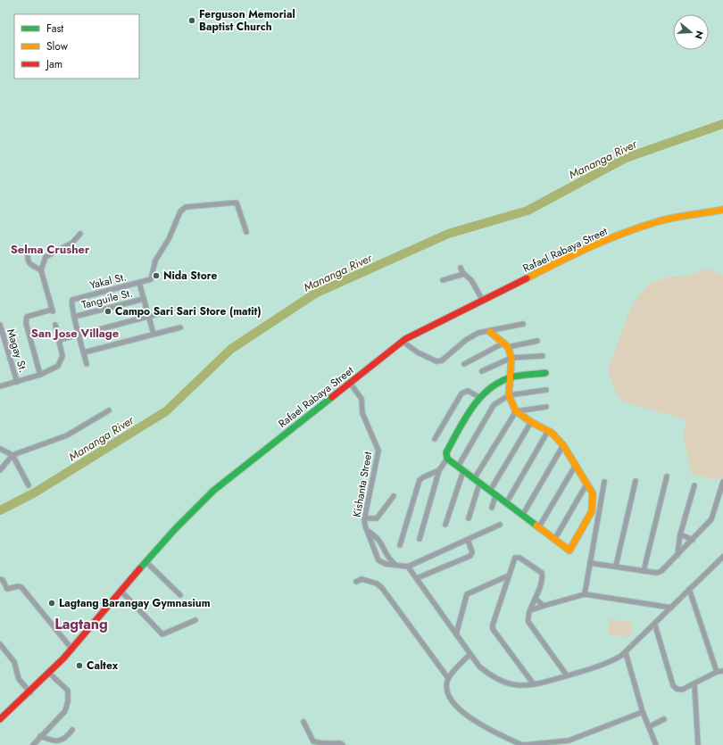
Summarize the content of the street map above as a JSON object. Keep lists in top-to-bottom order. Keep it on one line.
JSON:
{"streets":{"main road":["Rafael Rabaya Street"],"street":["Yakal St.","Tanguile St.","Magay St.","Kishanta Street"]},"crossings":[["Rafael Rabaya Street","Kishanta Street"],["Yakal St.","Tanguile St."]],"districts":["Selma Crusher","San Jose Village","Lagtang"],"water":["Mananga River"],"places":["Ferguson Memorial Baptist Church","Nida Store","Campo Sari Sari Store (matit)","Lagtang Barangay Gymnasium","Caltex"],"legend":["Fast","Slow","Jam"],"north":"right"}
